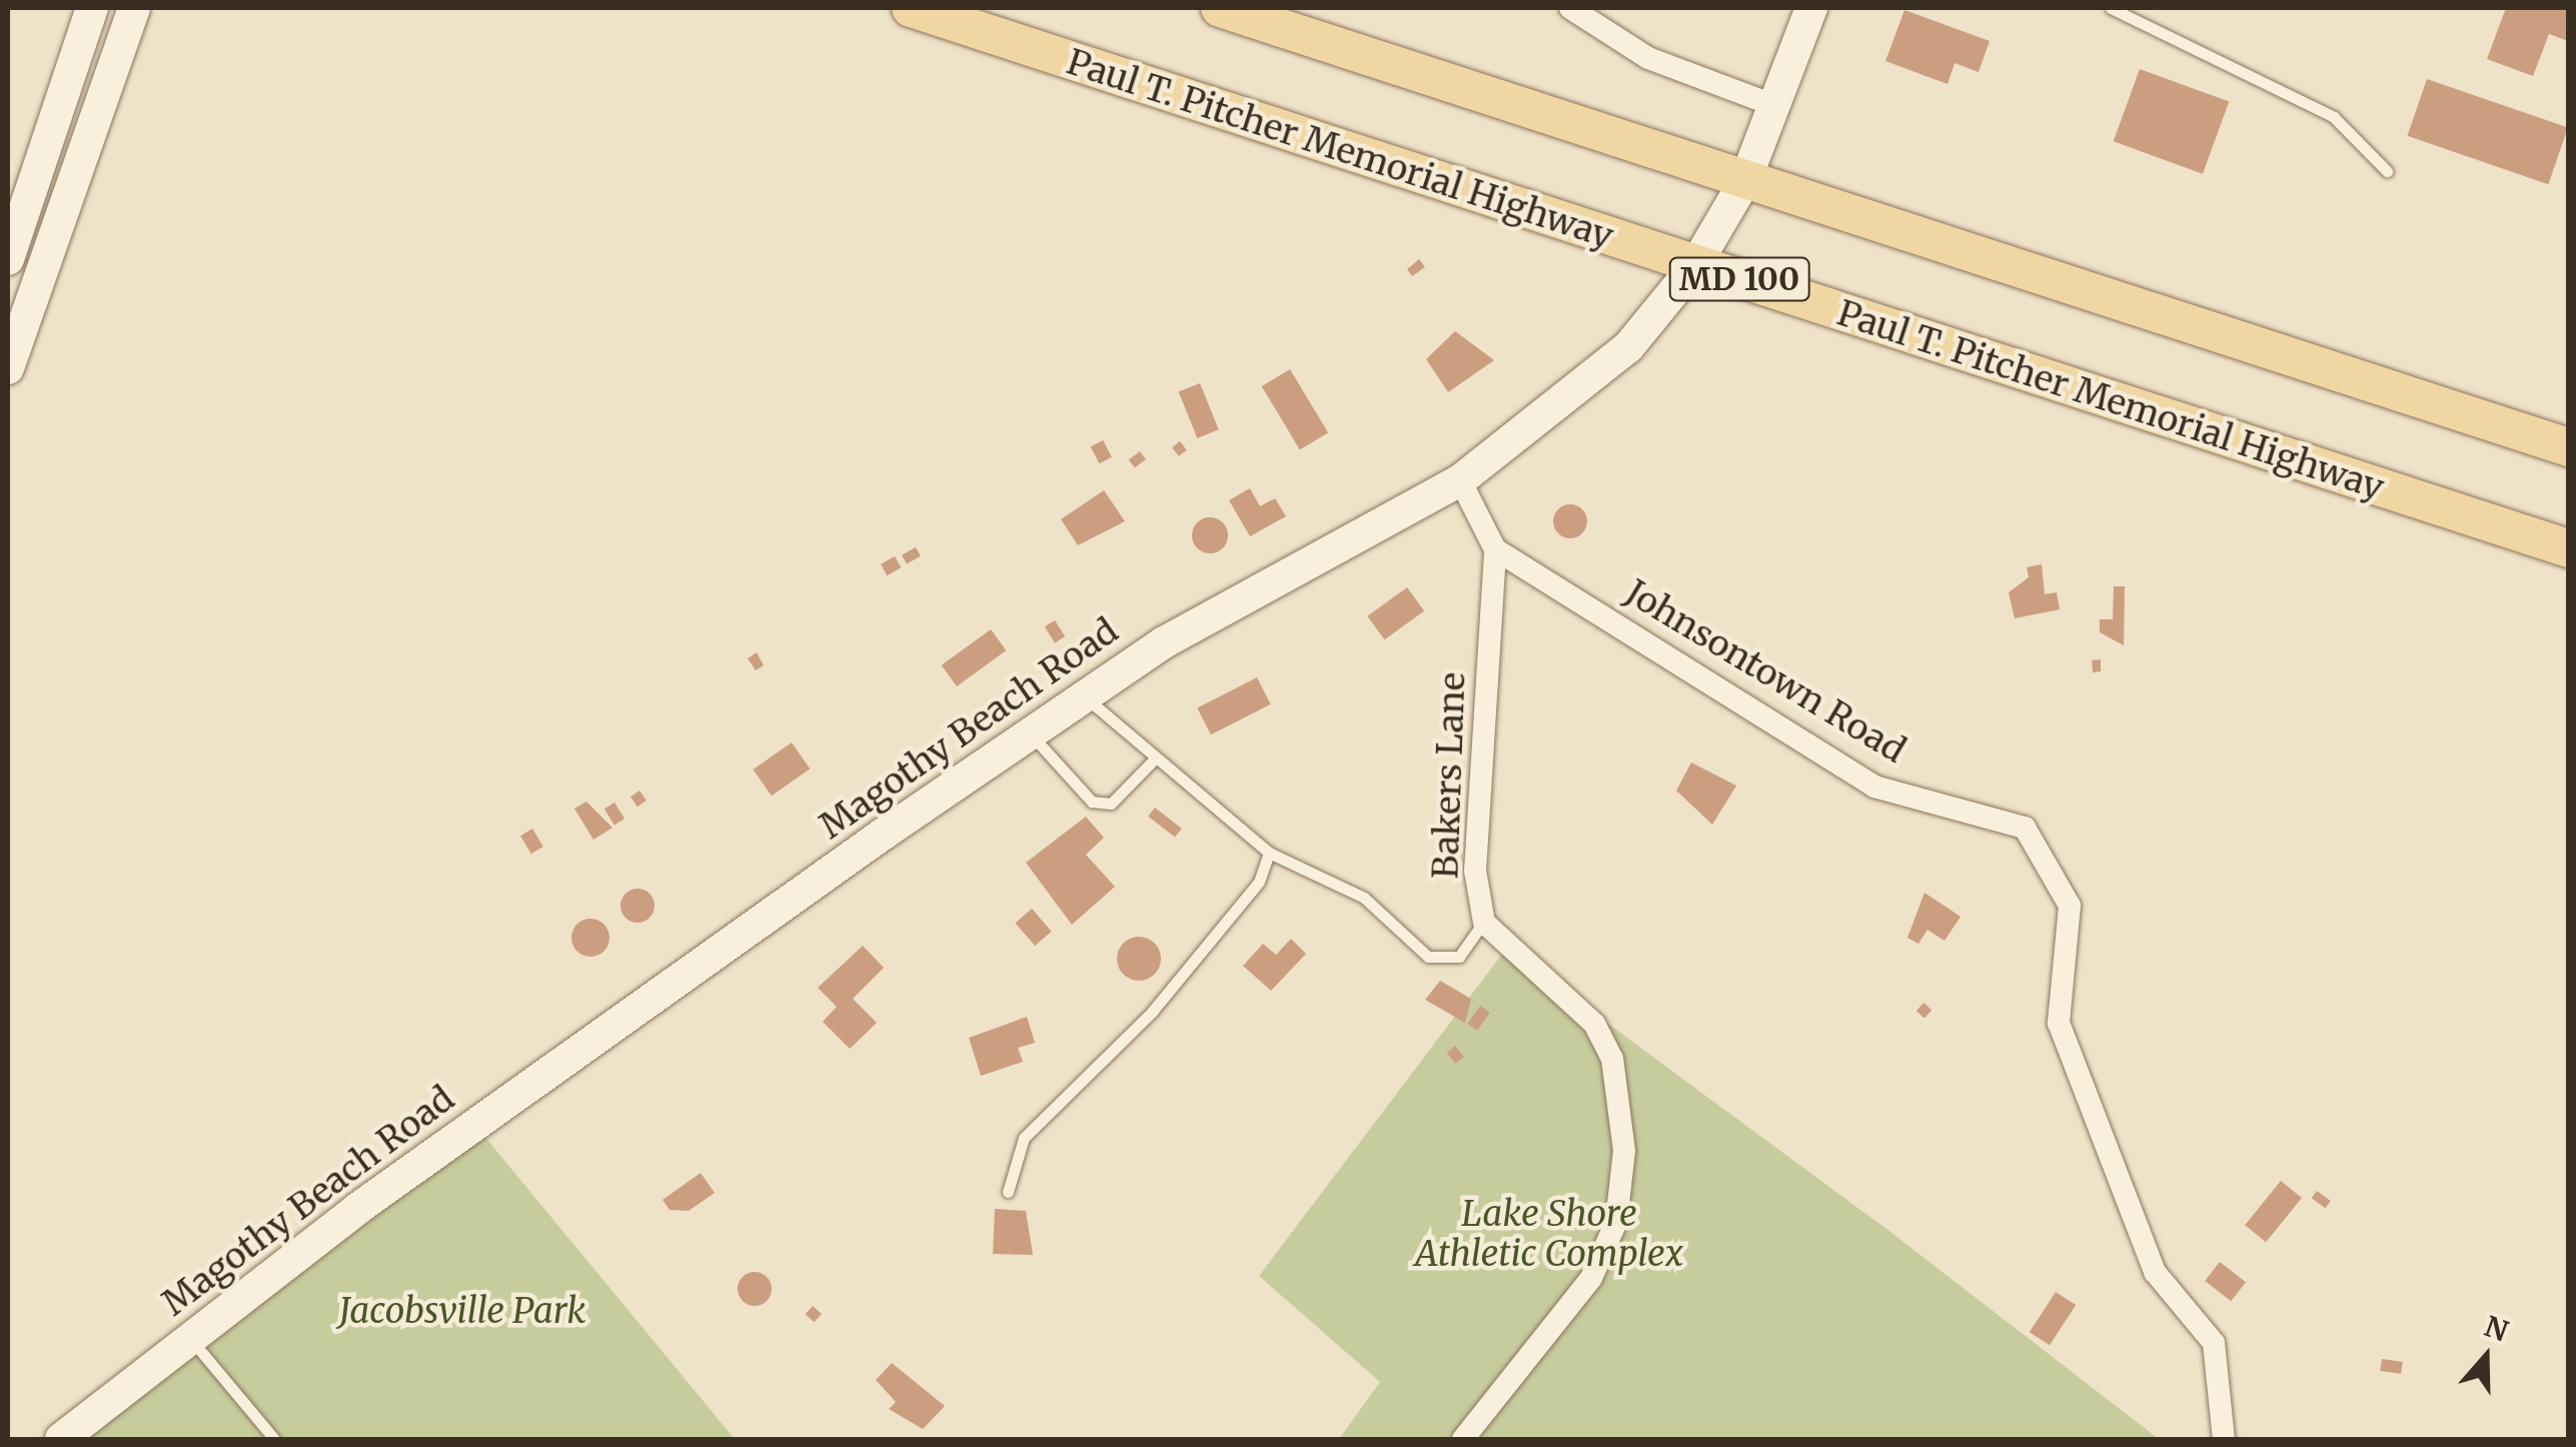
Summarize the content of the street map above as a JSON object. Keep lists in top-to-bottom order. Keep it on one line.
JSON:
{"streets":{"main road":["Paul T. Pitcher Memorial Highway","MD 100"],"street":["Johnsontown Road","Magothy Beach Road","Bakers Lane"]},"crossings":[["Paul T. Pitcher Memorial Highway","Magothy Beach Road"],["MD 100","Magothy Beach Road"],["Johnsontown Road","Bakers Lane"]],"parks":["Lake Shore Athletic Complex","Jacobsville Park"],"north":"top"}
